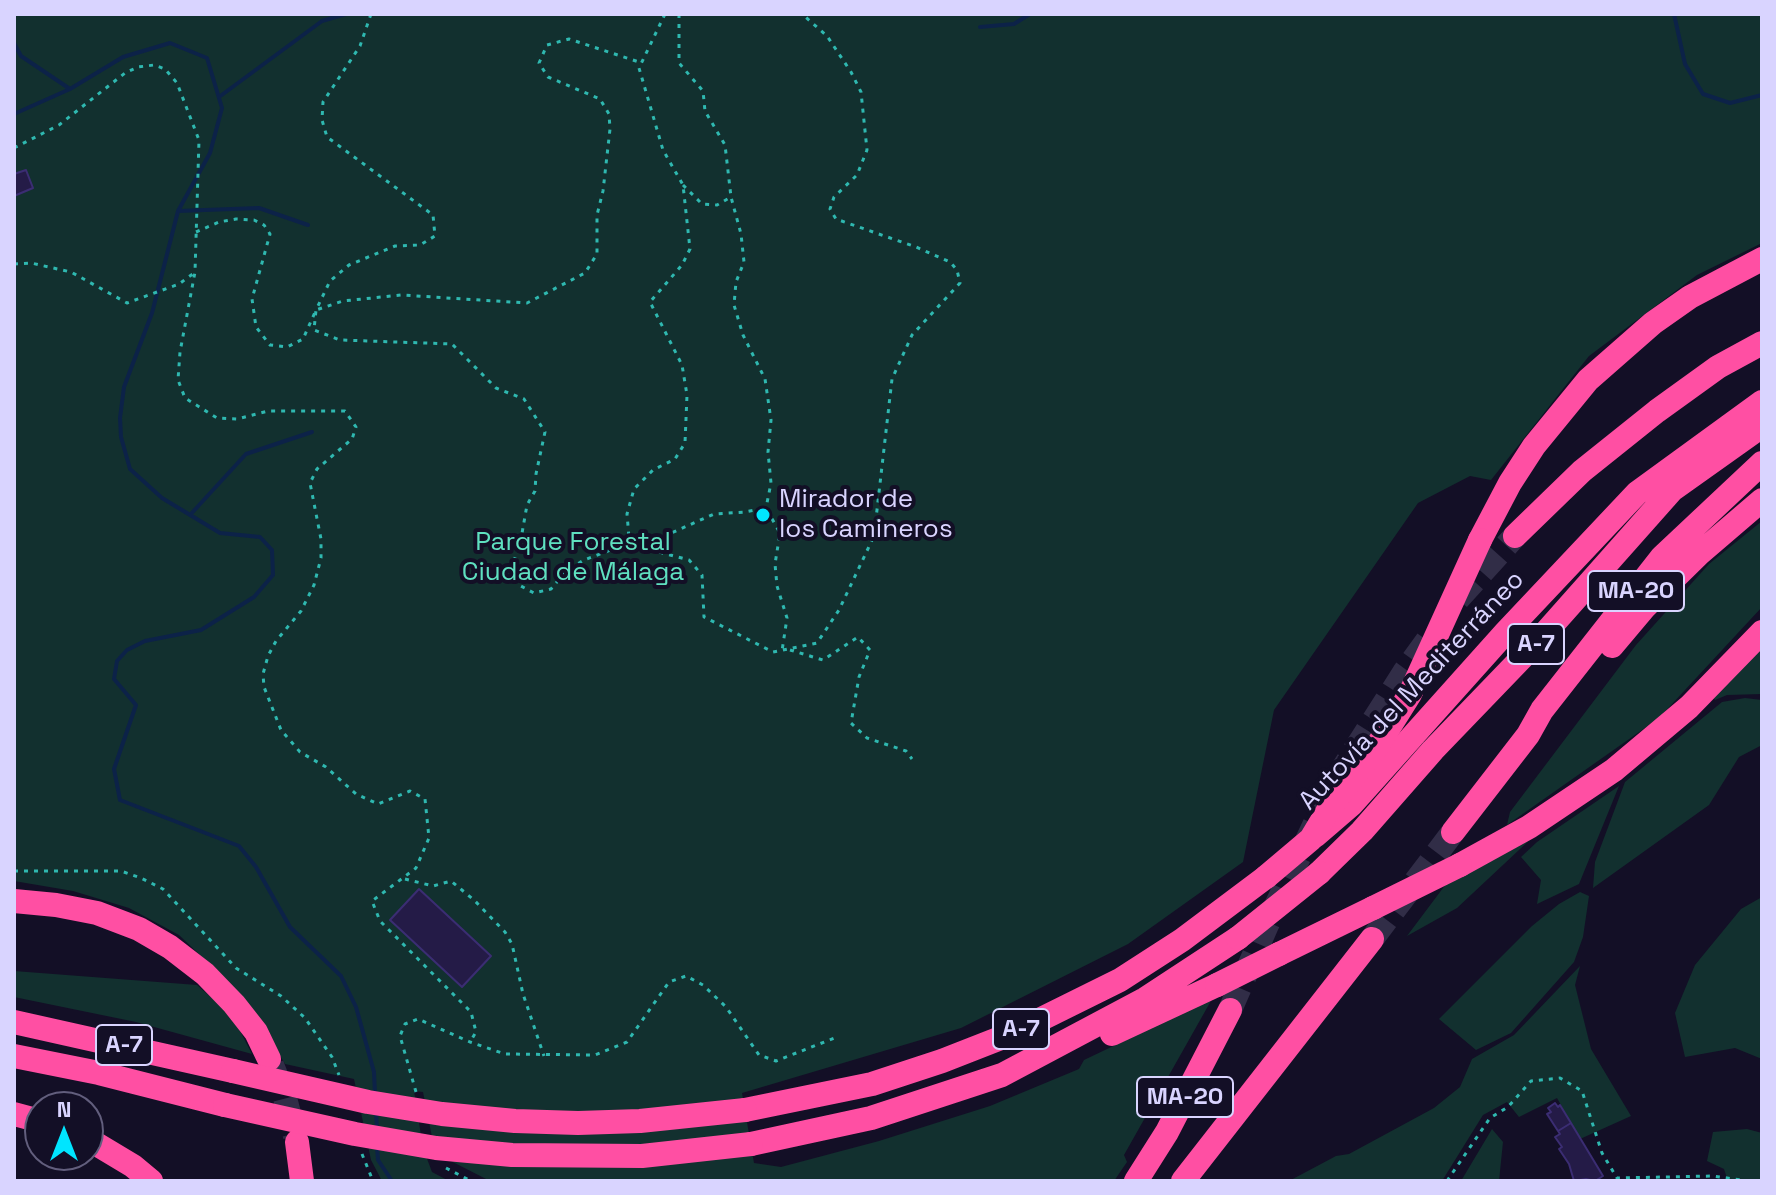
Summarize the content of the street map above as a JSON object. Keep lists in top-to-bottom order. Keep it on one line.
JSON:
{"streets":{"highway":["MA-20","A-7","Autovía del Mediterráneo"]},"parks":["Parque Forestal Ciudad de Málaga"],"places":["Mirador de los Camineros"],"north":"top"}
